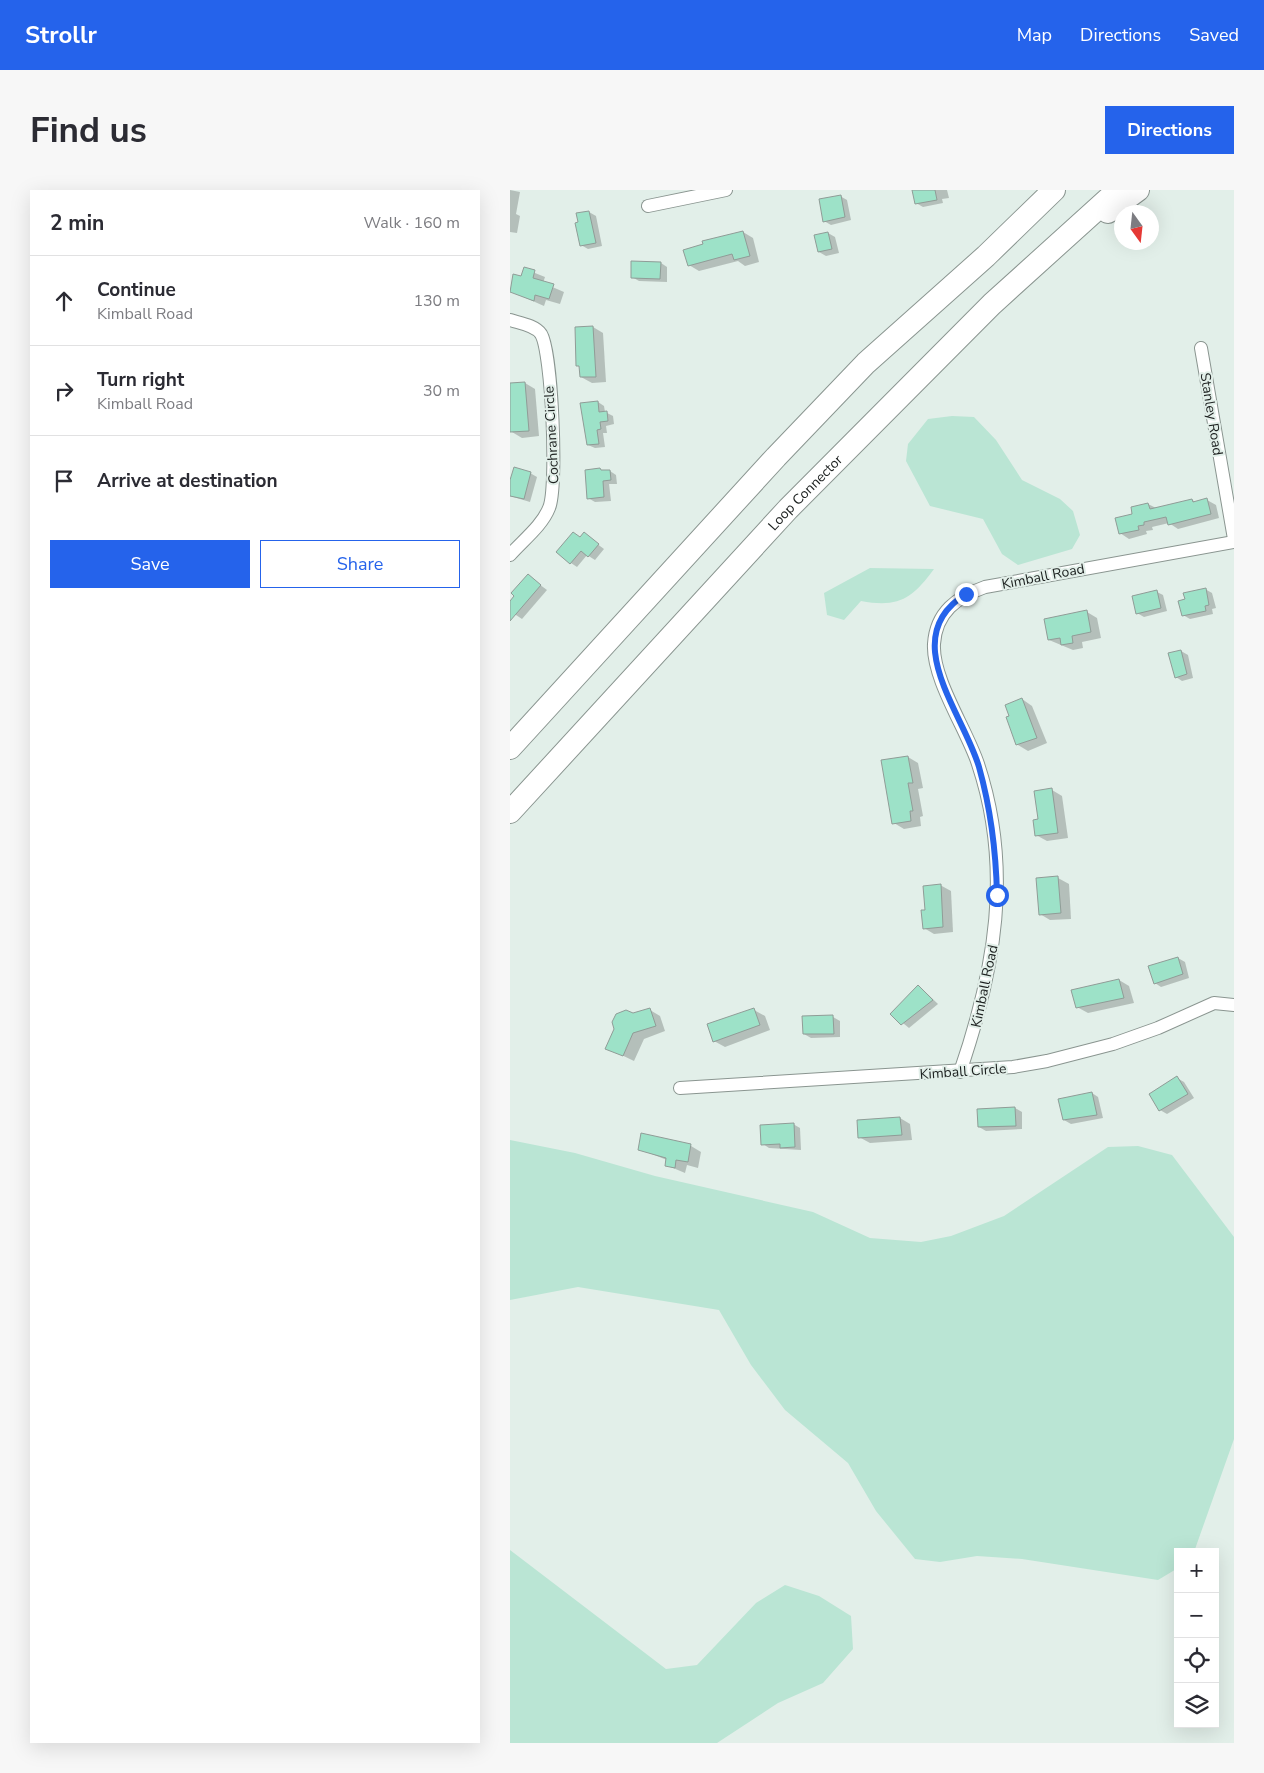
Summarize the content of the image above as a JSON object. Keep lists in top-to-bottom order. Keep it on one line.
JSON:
{"streets":{"highway":["Loop Connector"],"street":["Stanley Road","Cochrane Circle","Kimball Road","Kimball Circle"]},"crossings":[["Stanley Road","Kimball Road"],["Kimball Road","Kimball Circle"]],"north":"bottom","page":{"header":"Strollr","nav":["Map","Directions","Saved"],"buttons":["Directions",["Save","Share"]],"title":"Find us","heading":["2 min","Walk · 160 m"],"list":[["Continue","Kimball Road","130 m"],["Turn right","Kimball Road","30 m"],"Arrive at destination"],"map_buttons":["+","−"]}}
